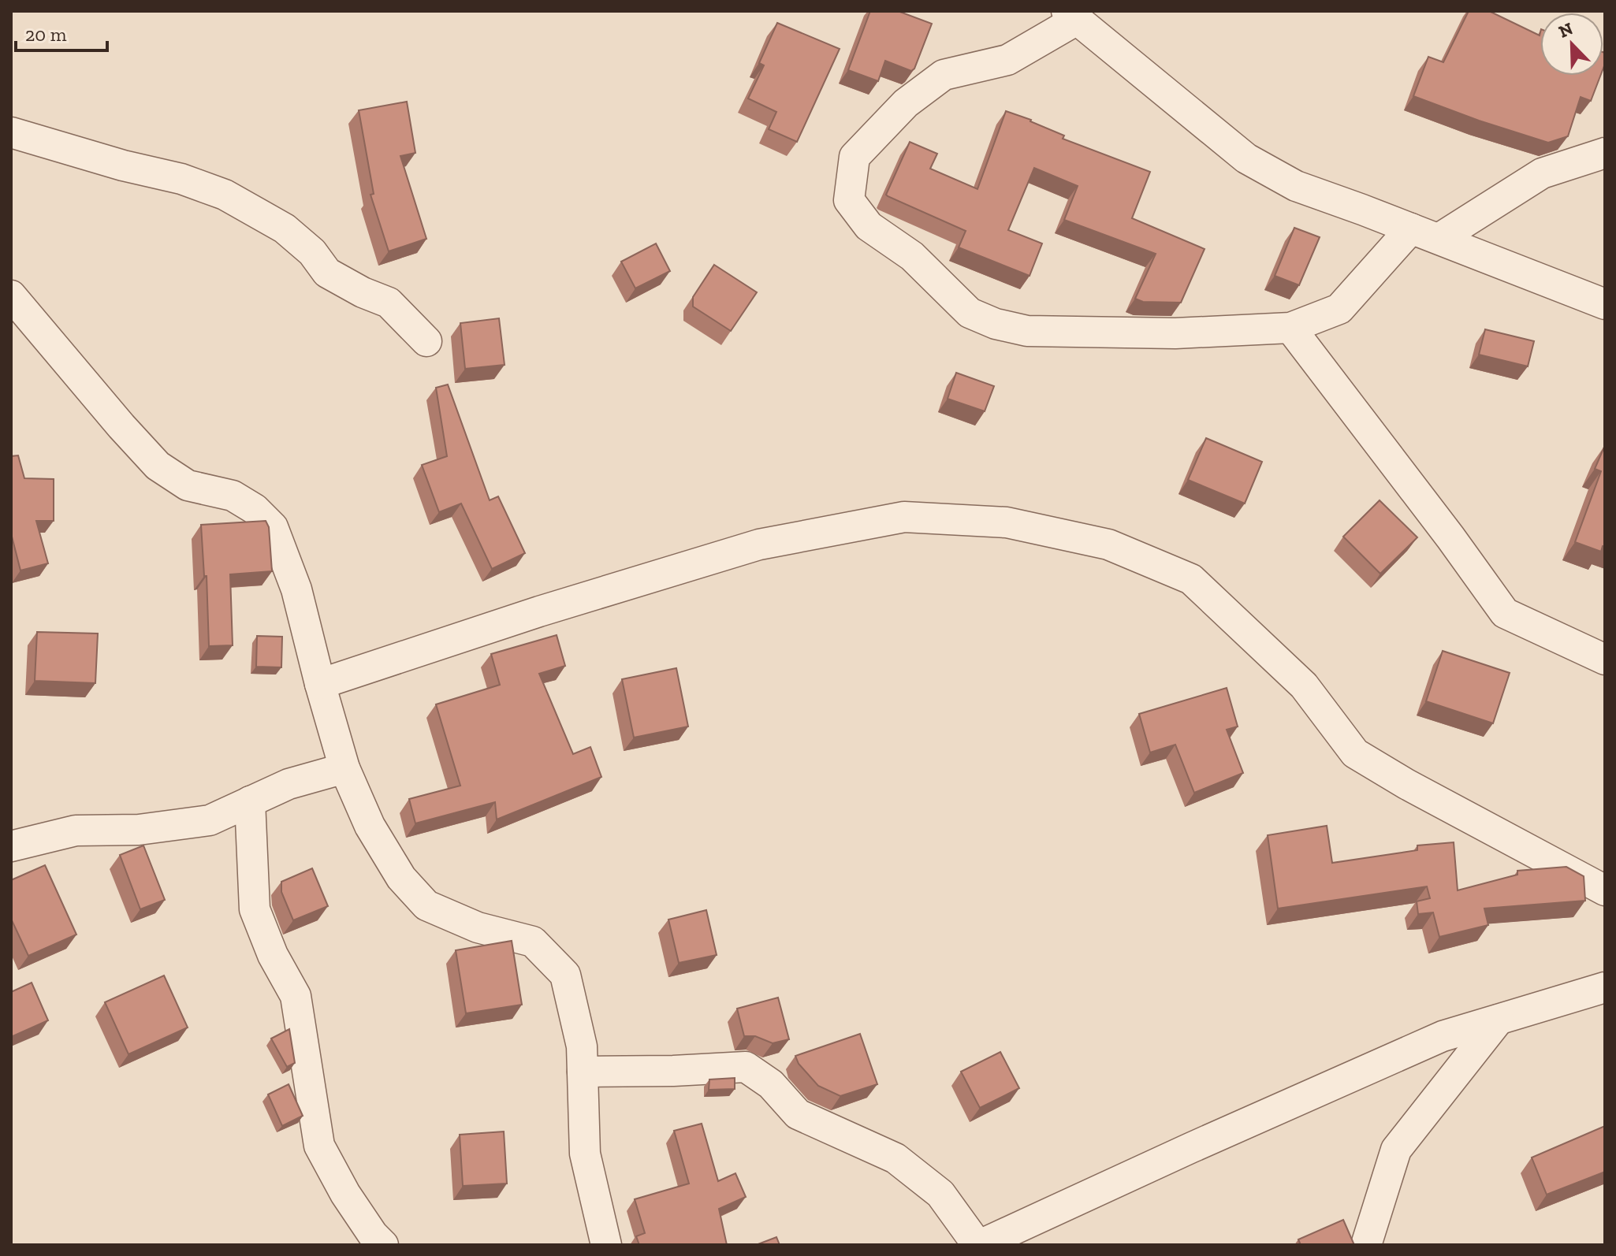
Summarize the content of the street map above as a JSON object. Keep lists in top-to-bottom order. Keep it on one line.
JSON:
{"scale_bar":"20 m","north":"top left"}
